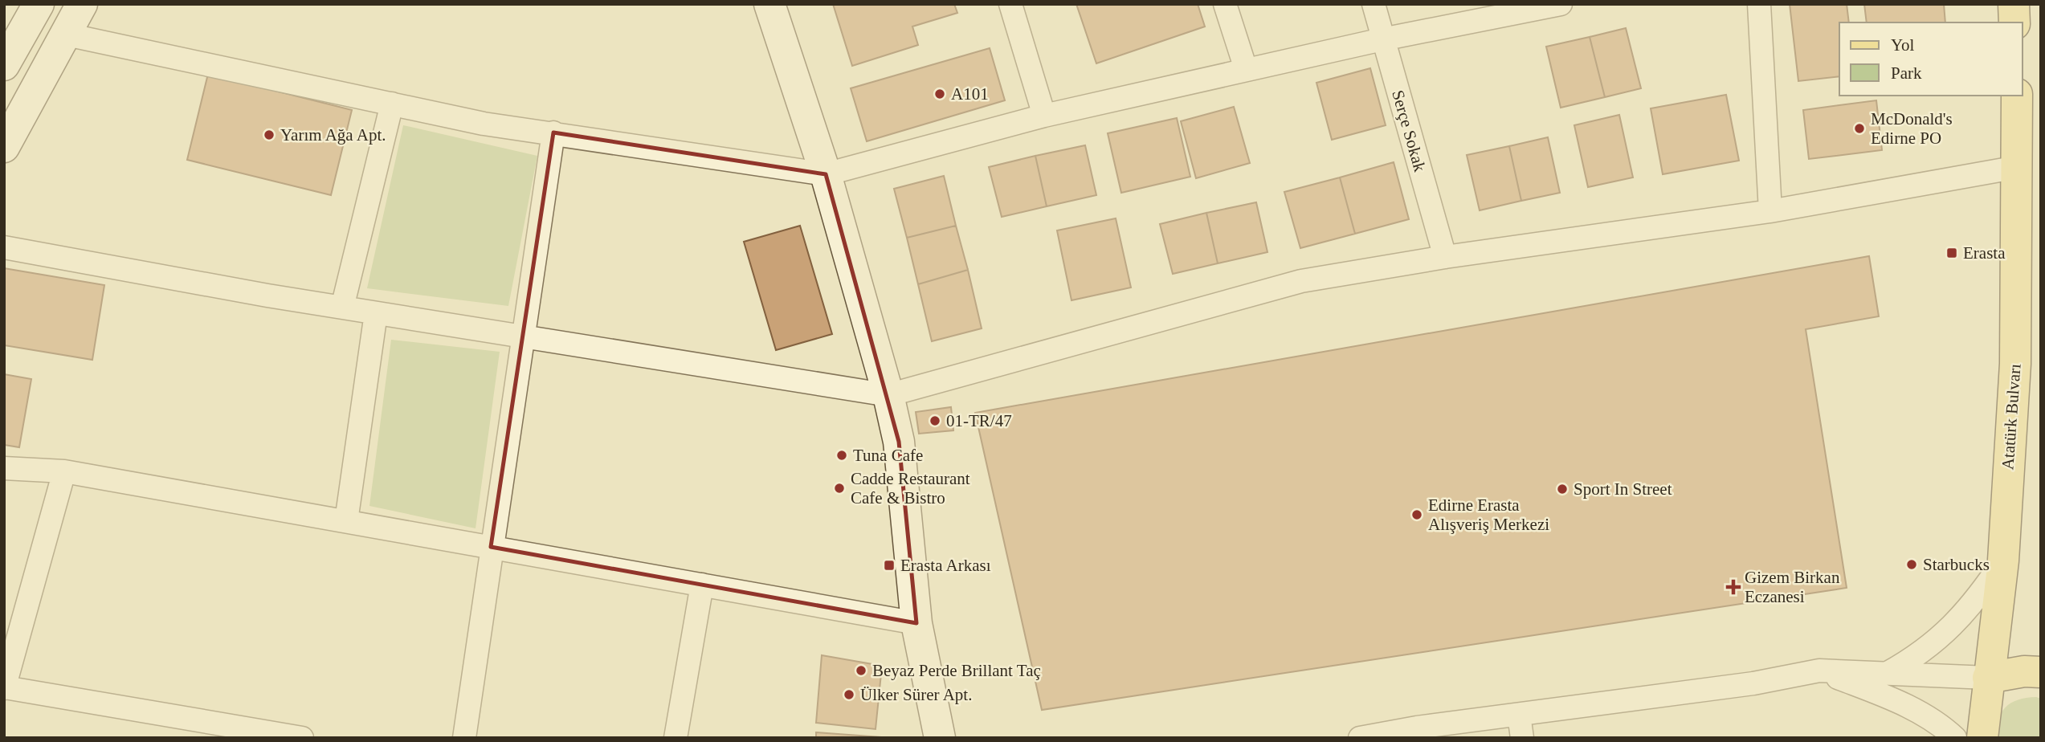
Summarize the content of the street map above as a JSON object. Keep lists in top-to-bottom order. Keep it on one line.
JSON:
{"streets":{"main road":["Atatürk Bulvarı"],"street":["Serçe Sokak"]},"places":{"other":["A101","McDonald's Edirne PO","Yarım Ağa Apt.","01-TR/47","Tuna Cafe","Cadde Restaurant Cafe & Bistro","Sport In Street","Edirne Erasta Alışveriş Merkezi","Starbucks","Beyaz Perde Brillant Taç","Ülker Sürer Apt."],"transit":["Erasta","Erasta Arkası"],"health":["Gizem Birkan Eczanesi"]},"legend":["Yol","Park"]}
